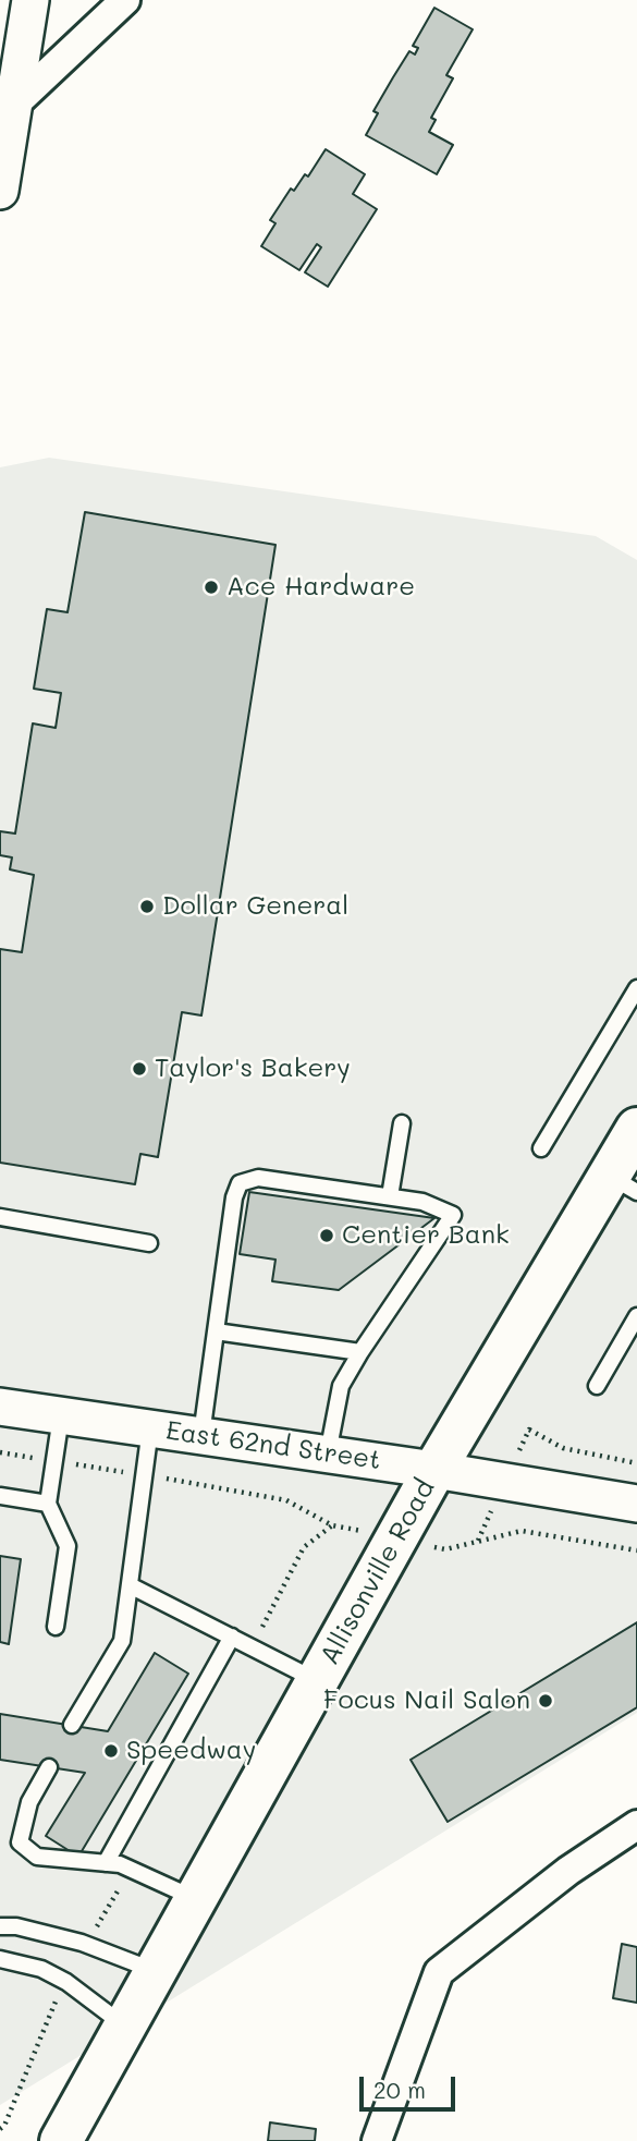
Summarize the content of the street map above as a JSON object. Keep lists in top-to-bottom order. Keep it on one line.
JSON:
{"streets":{"main road":["Allisonville Road"],"street":["East 62nd Street"]},"crossings":[["East 62nd Street","Allisonville Road"]],"places":["Ace Hardware","Dollar General","Taylor's Bakery","Centier Bank","Focus Nail Salon","Speedway"],"scale_bar":"20 m"}
